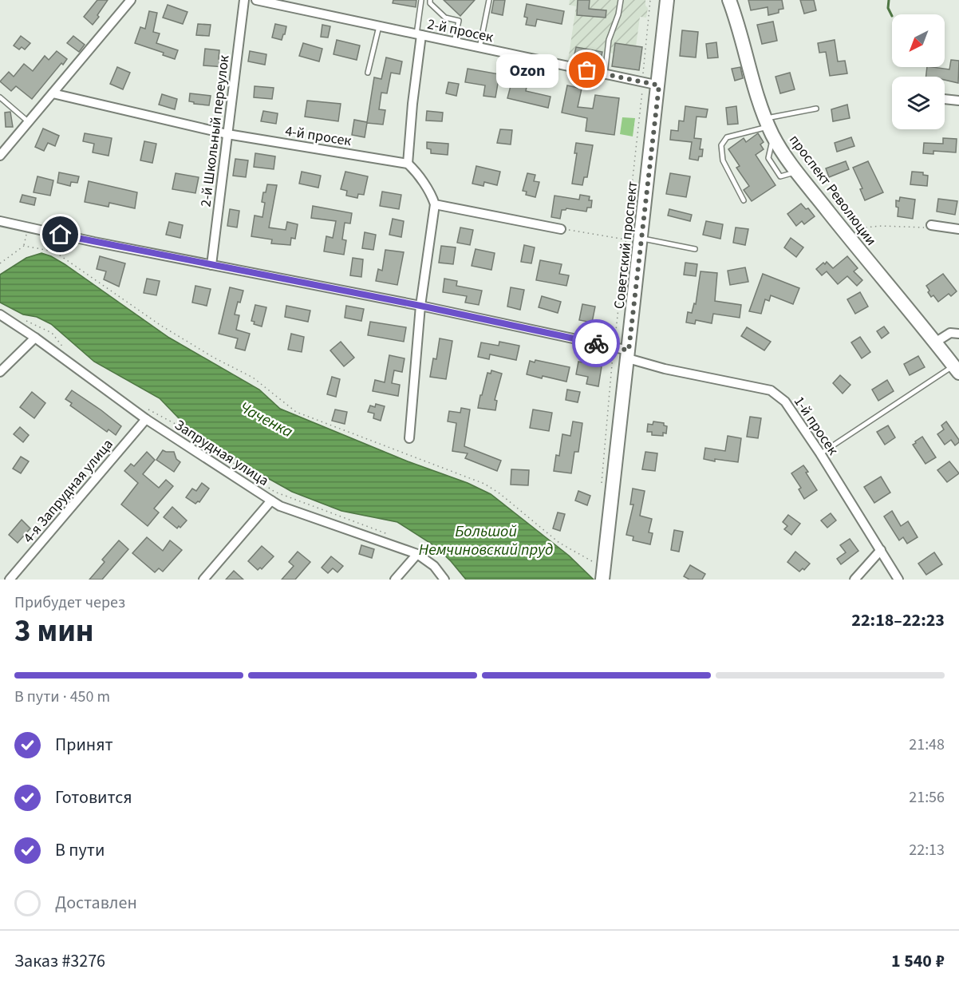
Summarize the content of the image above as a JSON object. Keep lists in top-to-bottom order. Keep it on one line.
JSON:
{"streets":{"street":["2-й просек","2-й Школьный переулок","4-й просек","проспект Революции","Советский проспект","1-й просек","Запрудная улица","4-я Запрудная улица"]},"crossings":[["2-й просек","Советский проспект"],["2-й Школьный переулок","4-й просек"],["2-й Школьный переулок","1-й просек"],["Советский проспект","1-й просек"],["Запрудная улица","4-я Запрудная улица"]],"water":["Чаченка","Большой Немчиновский пруд"],"places":["Ozon"],"north":"bottom left","page":{"bubble":"Ozon","heading":["3 мин","Прибудет через","22:18–22:23"],"panel":["Заказ #3276","1 540 ₽"],"bar":"В пути · 450 m","list":[["Принят","21:48"],["Готовится","21:56"],["В пути","22:13"],"Доставлен"]}}
